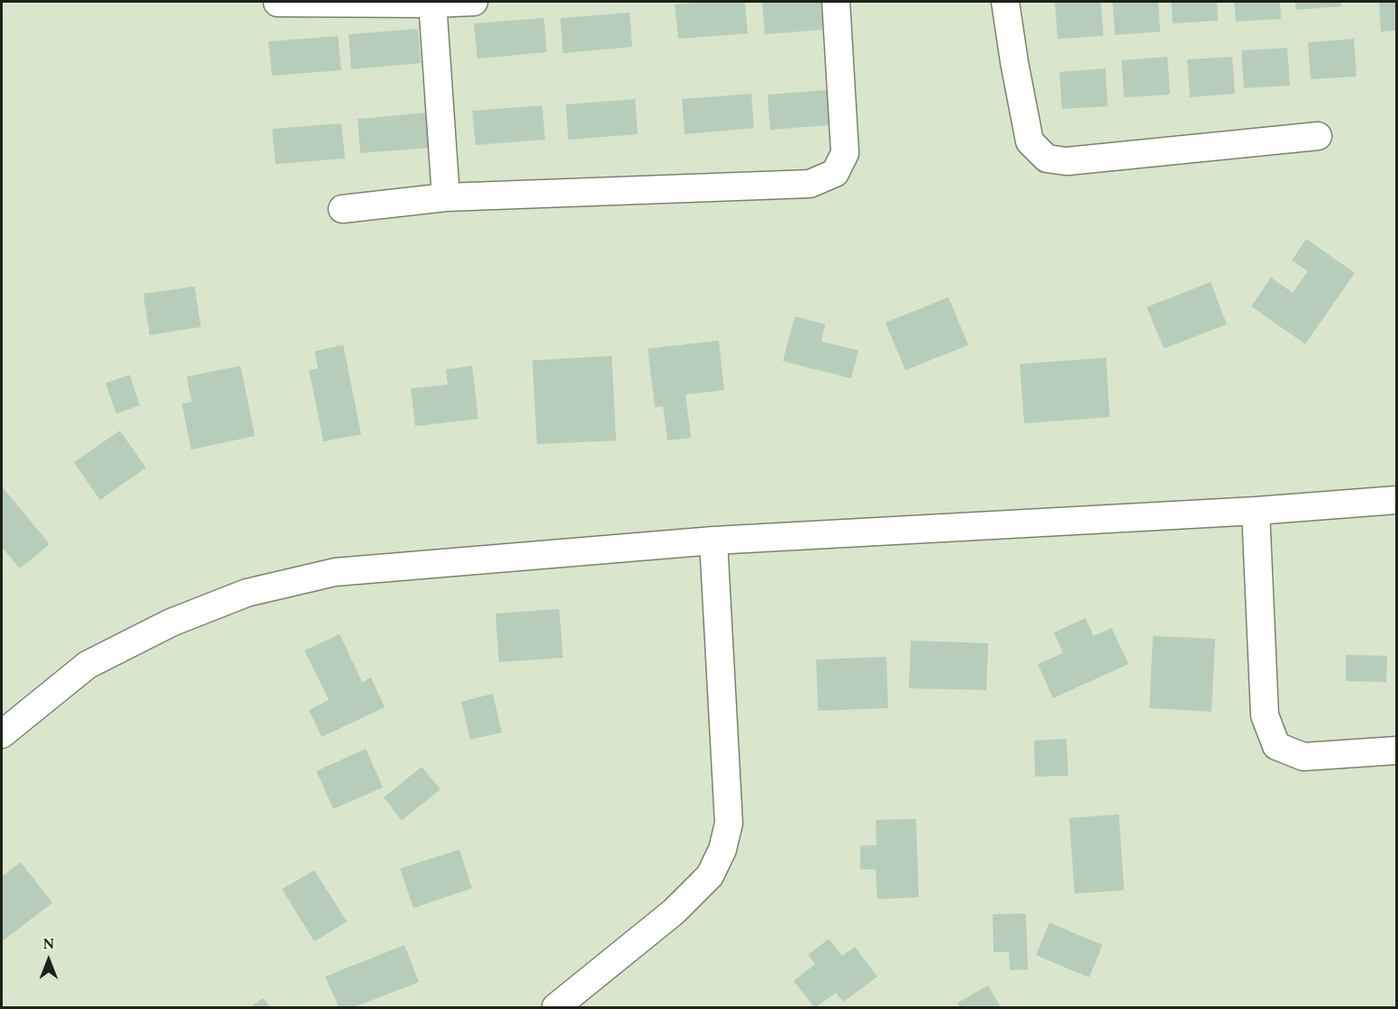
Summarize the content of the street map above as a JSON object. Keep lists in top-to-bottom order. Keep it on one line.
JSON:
{"north":"top"}
